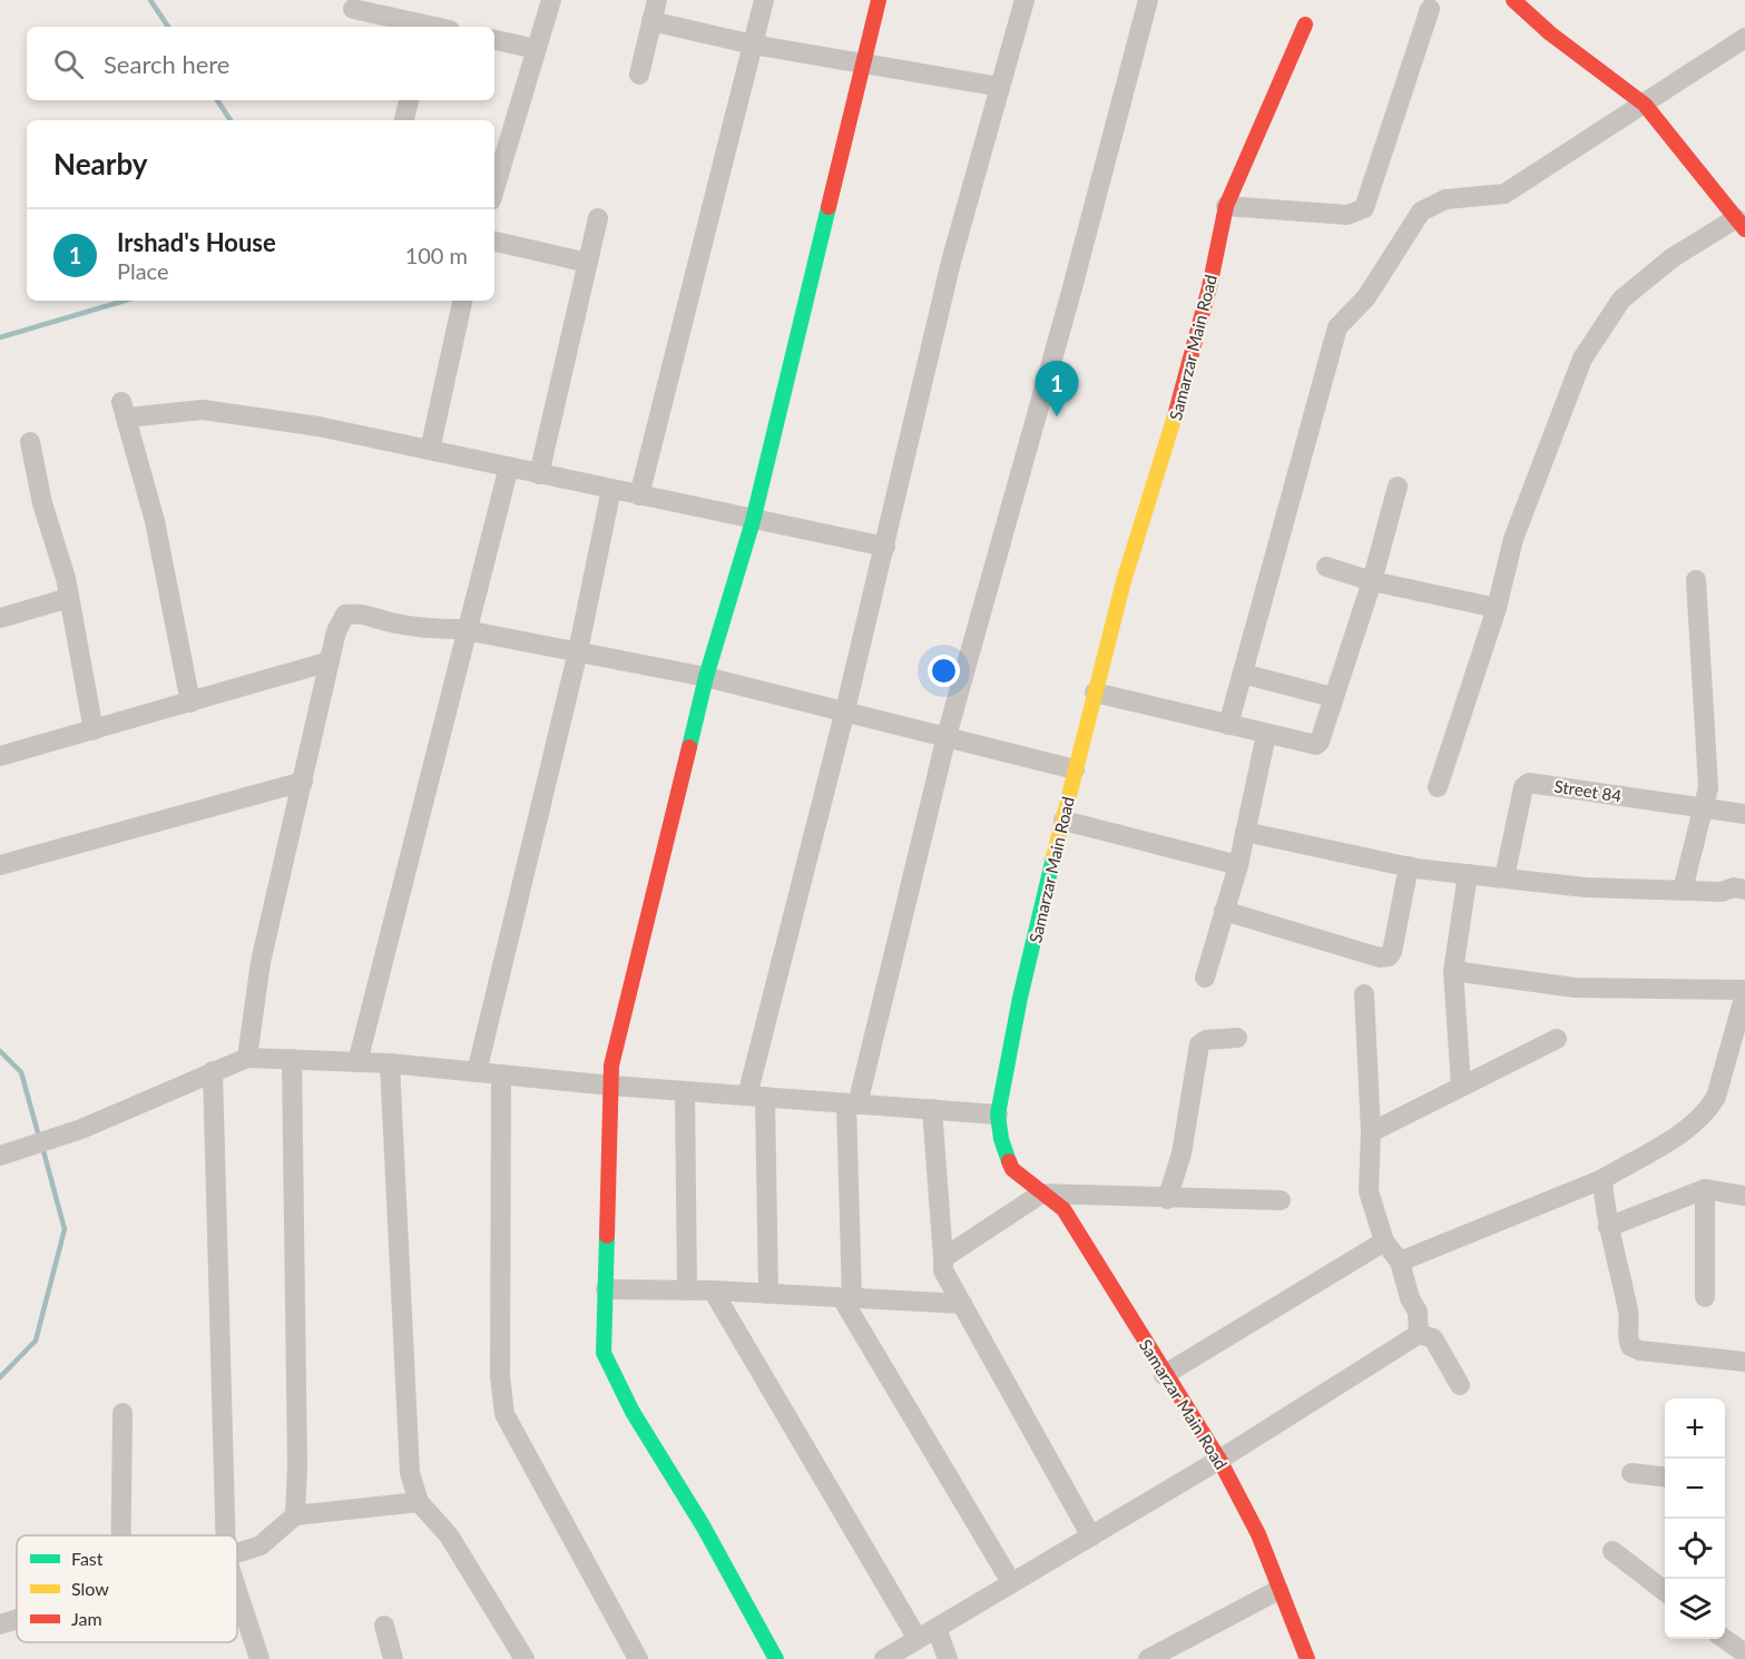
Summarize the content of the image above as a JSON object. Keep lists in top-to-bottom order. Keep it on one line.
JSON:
{"streets":{"street":["Samarzar Main Road","Street 84"]},"legend":["Fast","Slow","Jam"],"page":{"search":"Search here","heading":"Nearby","list":[{"mark":"1","name":"Irshad's House","note":"Place","value":"100 m"}],"pins":"1","map_buttons":["+","−"]}}
